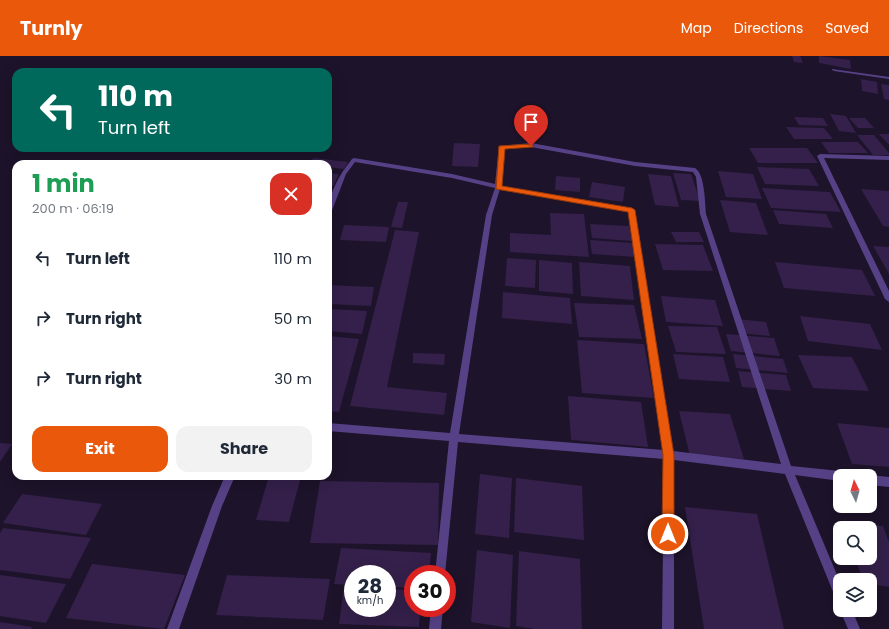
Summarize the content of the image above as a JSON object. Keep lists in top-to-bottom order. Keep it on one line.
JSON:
{"north":"top","page":{"header":"Turnly","nav":["Map","Directions","Saved"],"turn":["110 m","Turn left"],"heading":["1 min","200 m · 06:19"],"list":[{"name":"Turn left","value":"110 m"},{"name":"Turn right","value":"50 m"},{"name":"Turn right","value":"30 m"}],"buttons":["Exit","Share"],"speed":"28 km/h","limit":"30"}}
